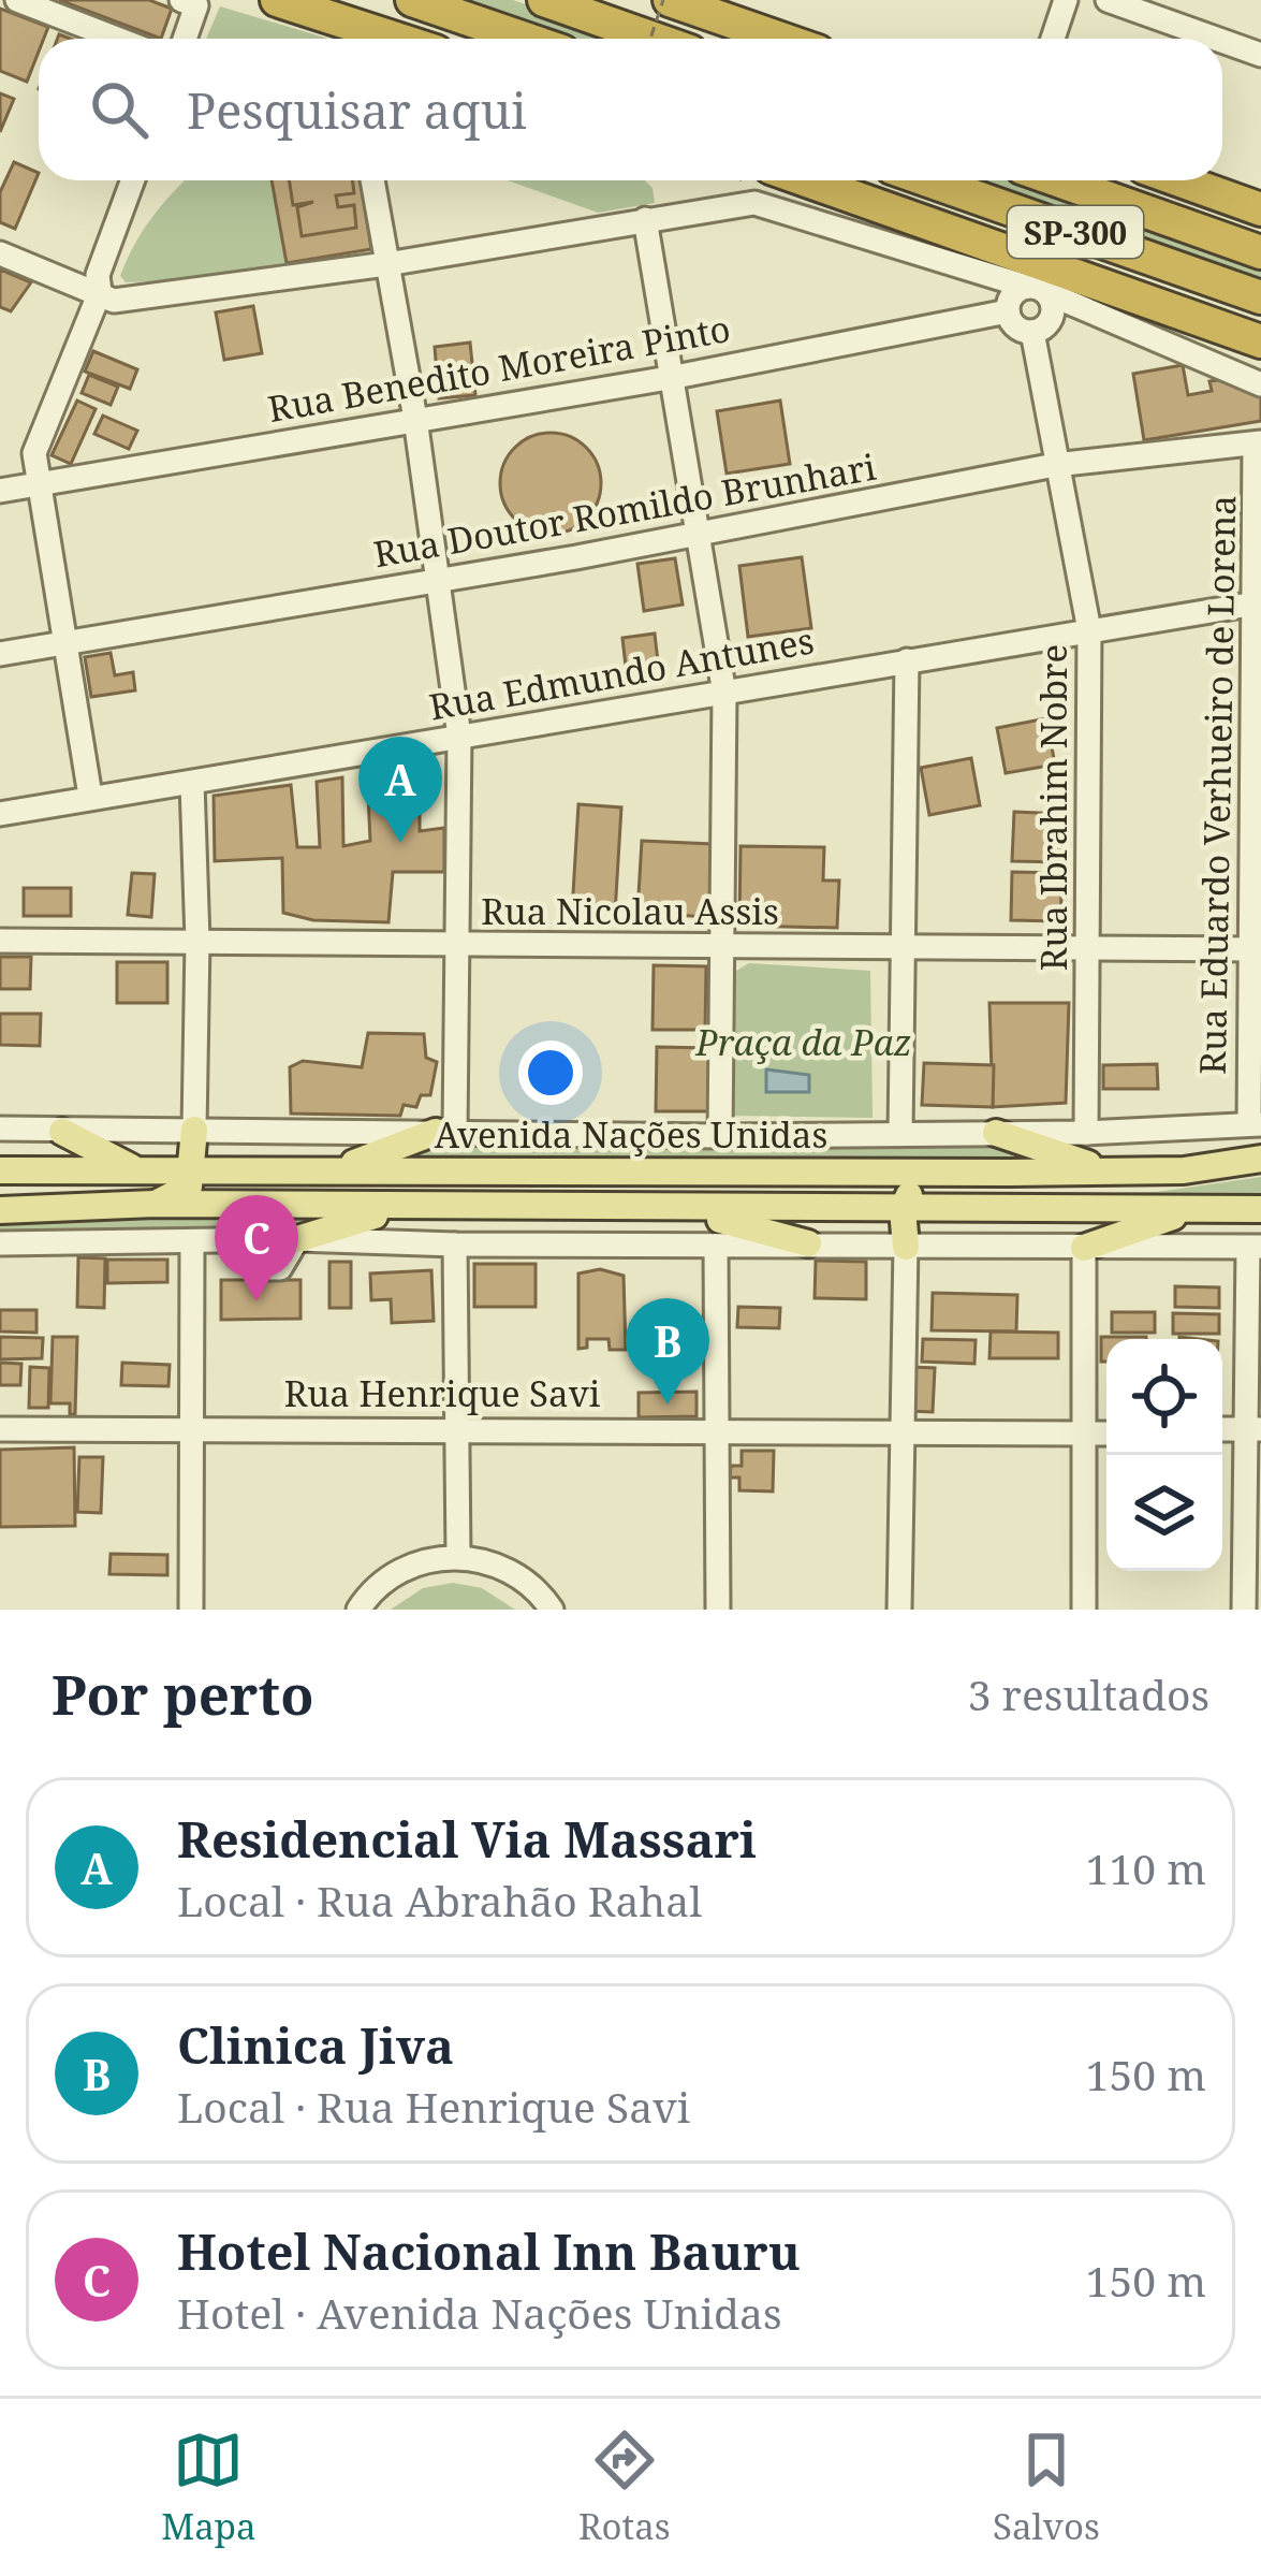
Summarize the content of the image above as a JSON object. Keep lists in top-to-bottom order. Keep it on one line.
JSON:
{"streets":{"highway":["SP-300"],"main road":["Avenida Nações Unidas"],"street":["Rua Benedito Moreira Pinto","Rua Doutor Romildo Brunhari","Rua Edmundo Antunes","Rua Eduardo Verhueiro de Lorena","Rua Ibrahim Nobre","Rua Nicolau Assis","Rua Henrique Savi"]},"crossings":[["Rua Benedito Moreira Pinto","Rua Ibrahim Nobre"],["Rua Doutor Romildo Brunhari","Rua Eduardo Verhueiro de Lorena"],["Rua Doutor Romildo Brunhari","Rua Ibrahim Nobre"],["Rua Edmundo Antunes","Rua Eduardo Verhueiro de Lorena"],["Rua Edmundo Antunes","Rua Ibrahim Nobre"],["Rua Eduardo Verhueiro de Lorena","Rua Nicolau Assis"],["Rua Eduardo Verhueiro de Lorena","Avenida Nações Unidas"],["Rua Ibrahim Nobre","Rua Nicolau Assis"],["Rua Ibrahim Nobre","Avenida Nações Unidas"]],"parks":["Praça da Paz"],"page":{"search":"Pesquisar aqui","pins":["A","C","B"],"heading":["Por perto","3 resultados"],"list":[{"mark":"A","name":"Residencial Via Massari","note":"Local · Rua Abrahão Rahal","value":"110 m"},{"mark":"B","name":"Clinica Jiva","note":"Local · Rua Henrique Savi","value":"150 m"},{"mark":"C","name":"Hotel Nacional Inn Bauru","note":"Hotel · Avenida Nações Unidas","value":"150 m"}],"nav":["Mapa","Rotas","Salvos"]}}
